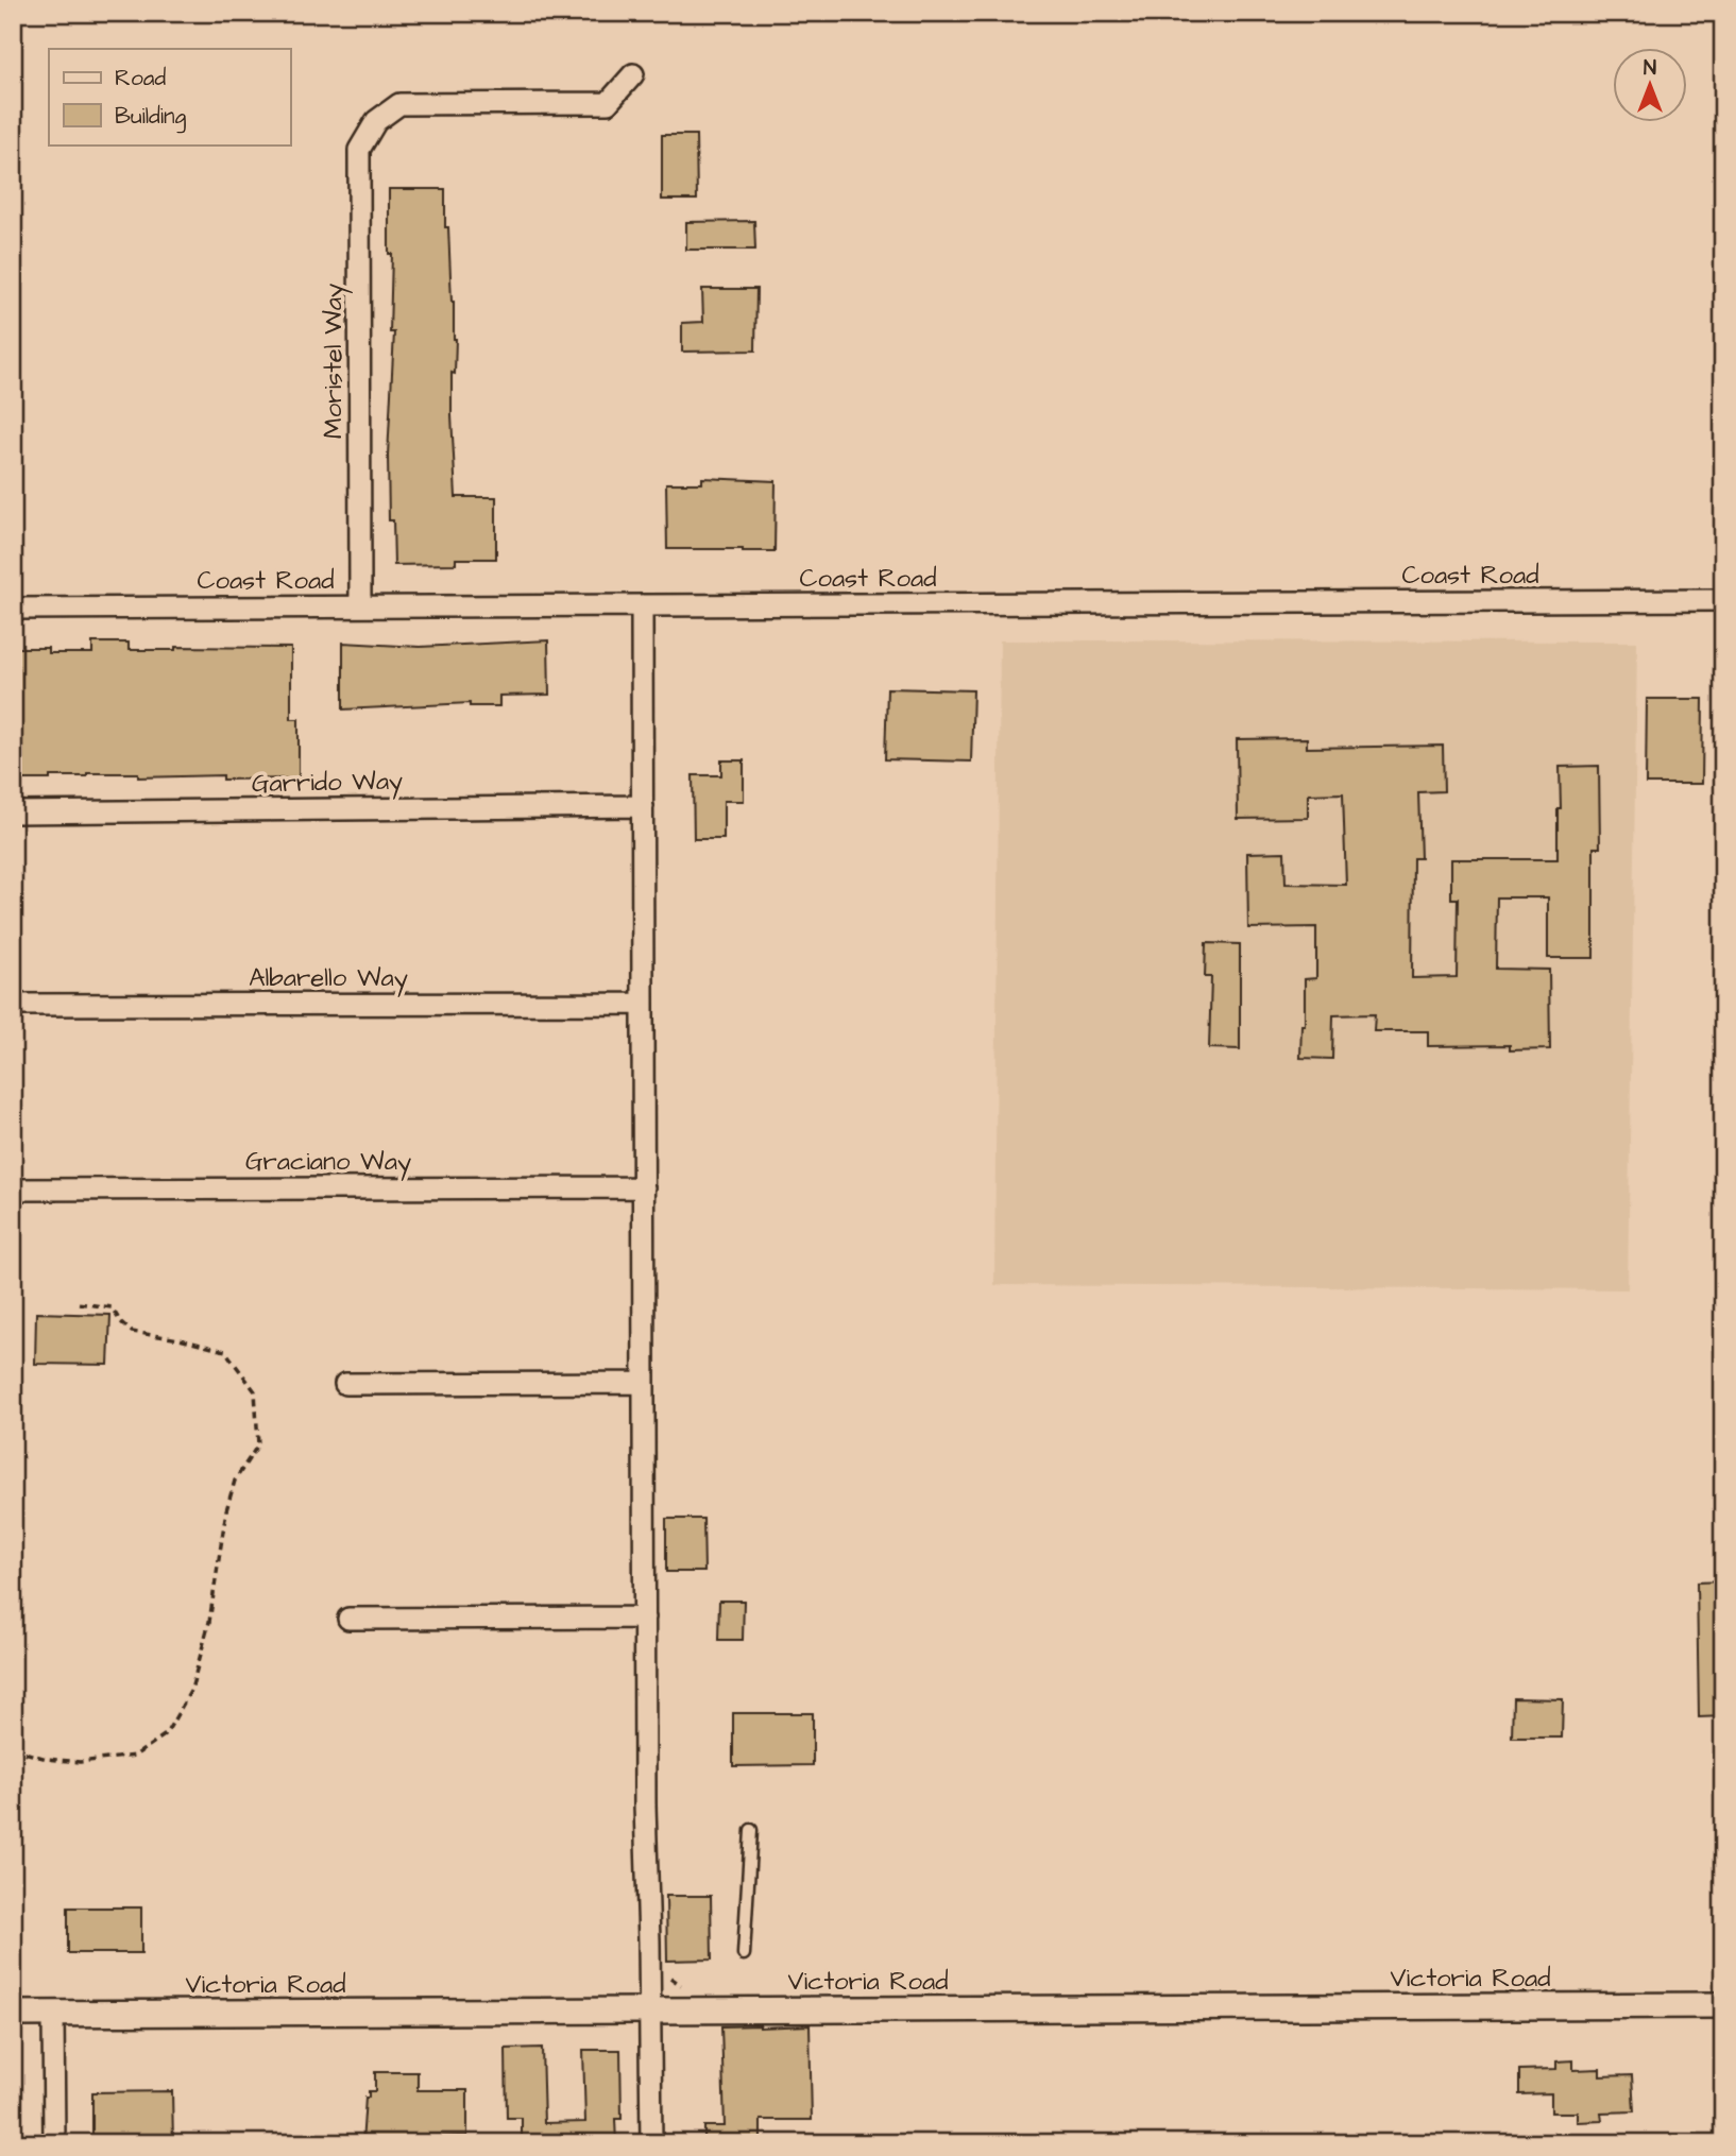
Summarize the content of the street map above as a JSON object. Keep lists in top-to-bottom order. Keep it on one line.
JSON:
{"streets":{"street":["Moristel Way","Coast Road","Garrido Way","Albarello Way","Graciano Way","Victoria Road"]},"crossings":[["Moristel Way","Coast Road"]],"legend":["Road","Building"],"north":"top"}
